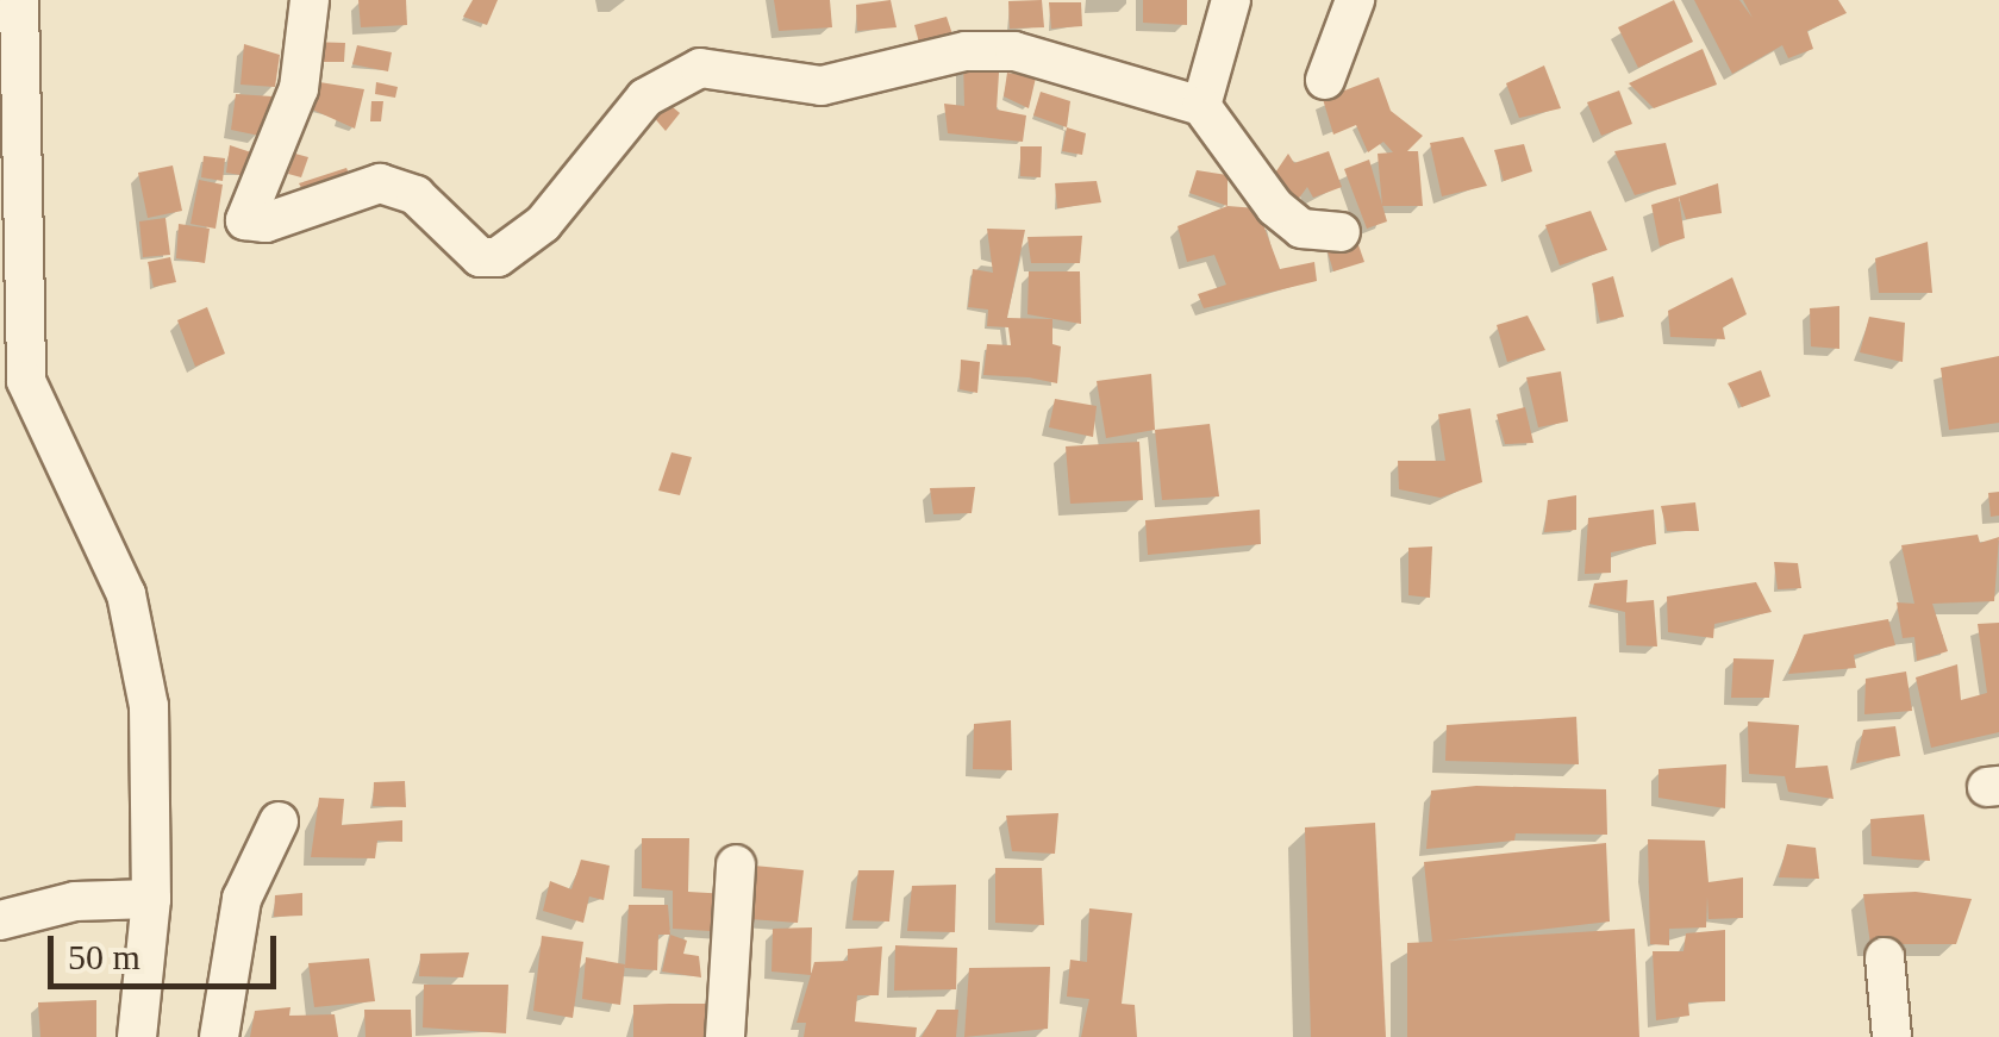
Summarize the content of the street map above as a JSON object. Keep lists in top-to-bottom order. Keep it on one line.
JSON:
{"scale_bar":"50 m"}
